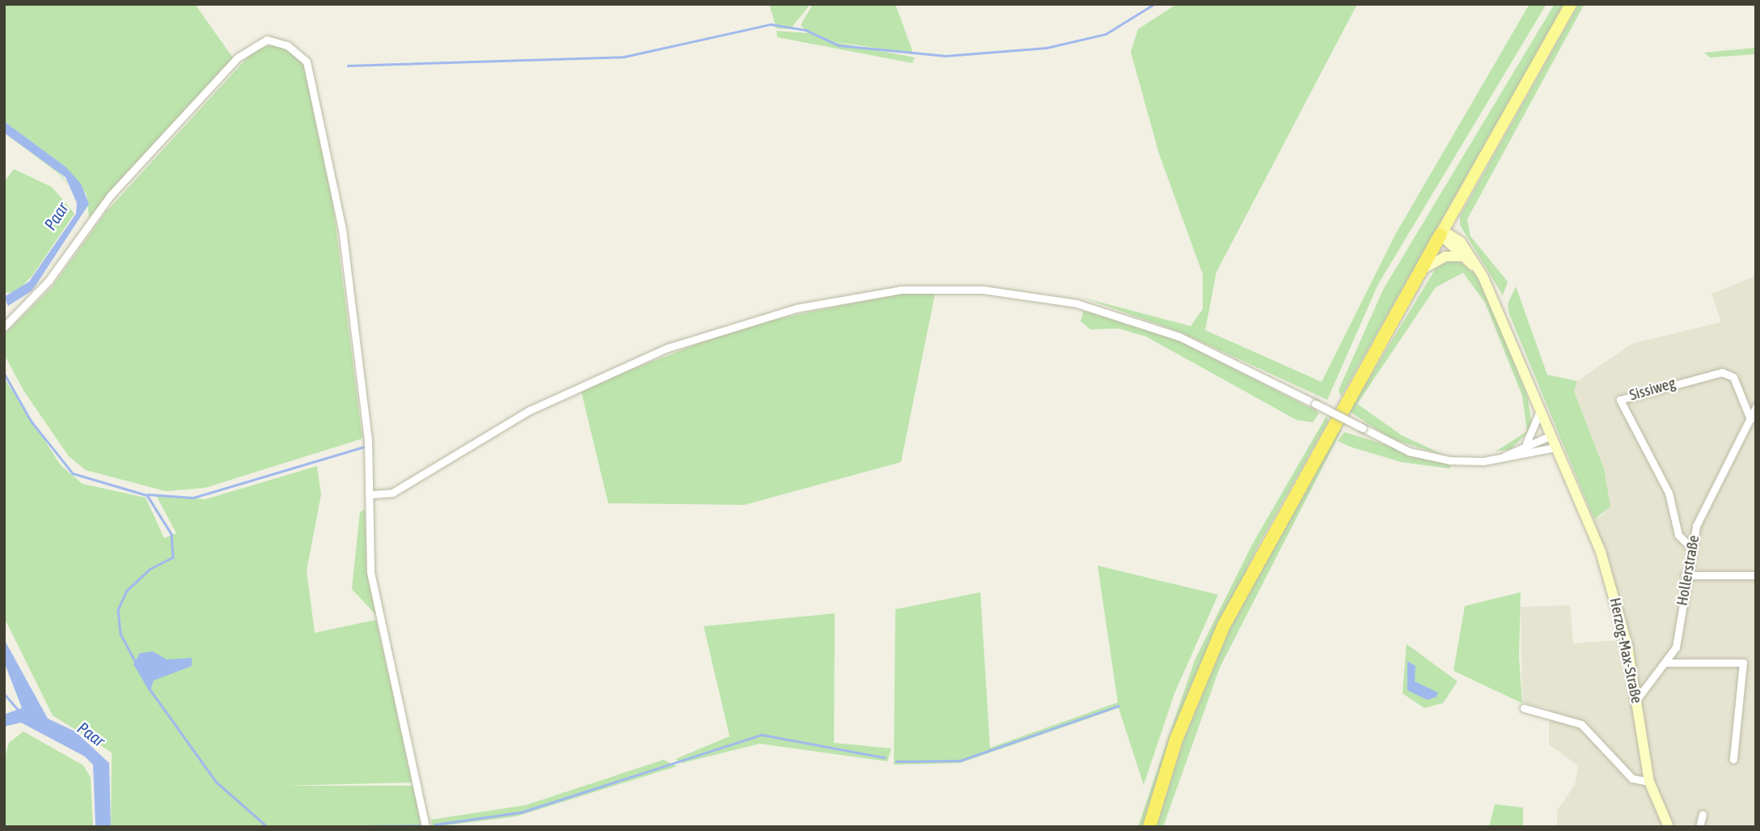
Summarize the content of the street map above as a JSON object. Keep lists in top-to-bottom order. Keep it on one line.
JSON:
{"streets":{"main road":["Herzog-Max-Straße"],"street":["Sissiweg","Hollerstraße"]},"crossings":[["Sissiweg","Hollerstraße"],["Hollerstraße","Herzog-Max-Straße"]],"water":["Paar"]}
